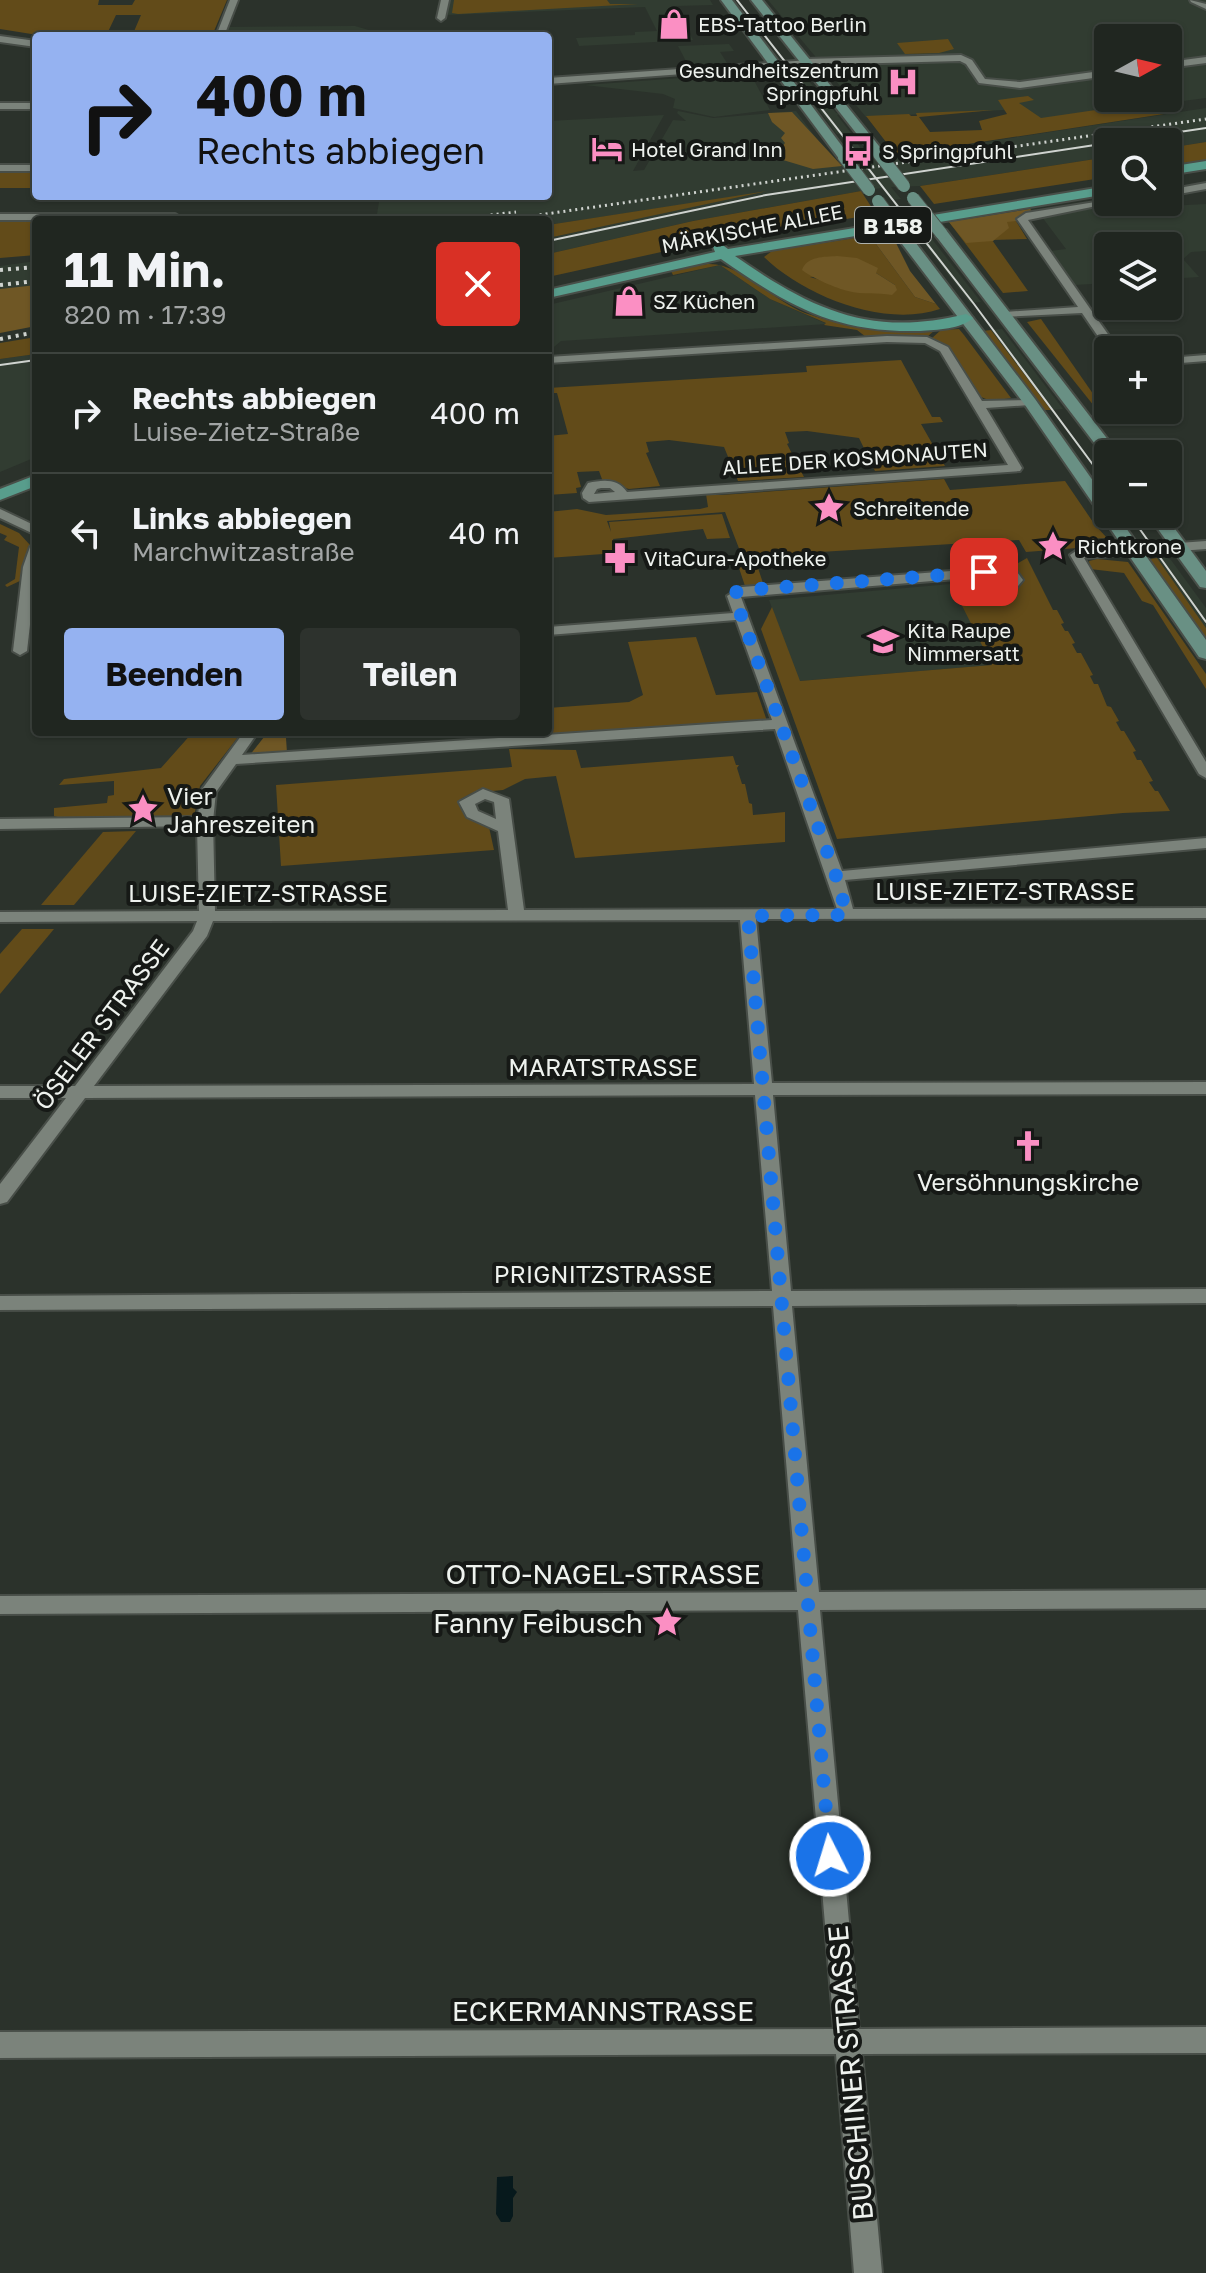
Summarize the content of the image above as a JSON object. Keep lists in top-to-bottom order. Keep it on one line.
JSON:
{"streets":{"main road":["B 158","MÄRKISCHE ALLEE"],"street":["ALLEE DER KOSMONAUTEN","LUISE-ZIETZ-STRASSE","ÖSELER STRASSE","MARATSTRASSE","PRIGNITZSTRASSE","OTTO-NAGEL-STRASSE","ECKERMANNSTRASSE","BUSCHINER STRASSE"]},"crossings":[["LUISE-ZIETZ-STRASSE","ÖSELER STRASSE"],["LUISE-ZIETZ-STRASSE","BUSCHINER STRASSE"],["ÖSELER STRASSE","MARATSTRASSE"],["MARATSTRASSE","BUSCHINER STRASSE"],["PRIGNITZSTRASSE","BUSCHINER STRASSE"],["OTTO-NAGEL-STRASSE","BUSCHINER STRASSE"],["ECKERMANNSTRASSE","BUSCHINER STRASSE"]],"places":{"shop":["EBS-Tattoo Berlin","SZ Küchen"],"hospital":["Gesundheitszentrum Springpfuhl"],"hotel":["Hotel Grand Inn"],"bus stop":["S Springpfuhl"],"place":["Schreitende","Richtkrone","Vier Jahreszeiten","Fanny Feibusch"],"pharmacy":["VitaCura-Apotheke"],"school or university":["Kita Raupe Nimmersatt"],"church":["Versöhnungskirche"]},"north":"right","page":{"map_buttons":["+","−"],"turn":["400 m","Rechts abbiegen"],"heading":["11 Min.","820 m · 17:39"],"list":[{"name":"Rechts abbiegen","note":"Luise-Zietz-Straße","value":"400 m"},{"name":"Links abbiegen","note":"Marchwitzastraße","value":"40 m"}],"buttons":["Beenden","Teilen"]}}
